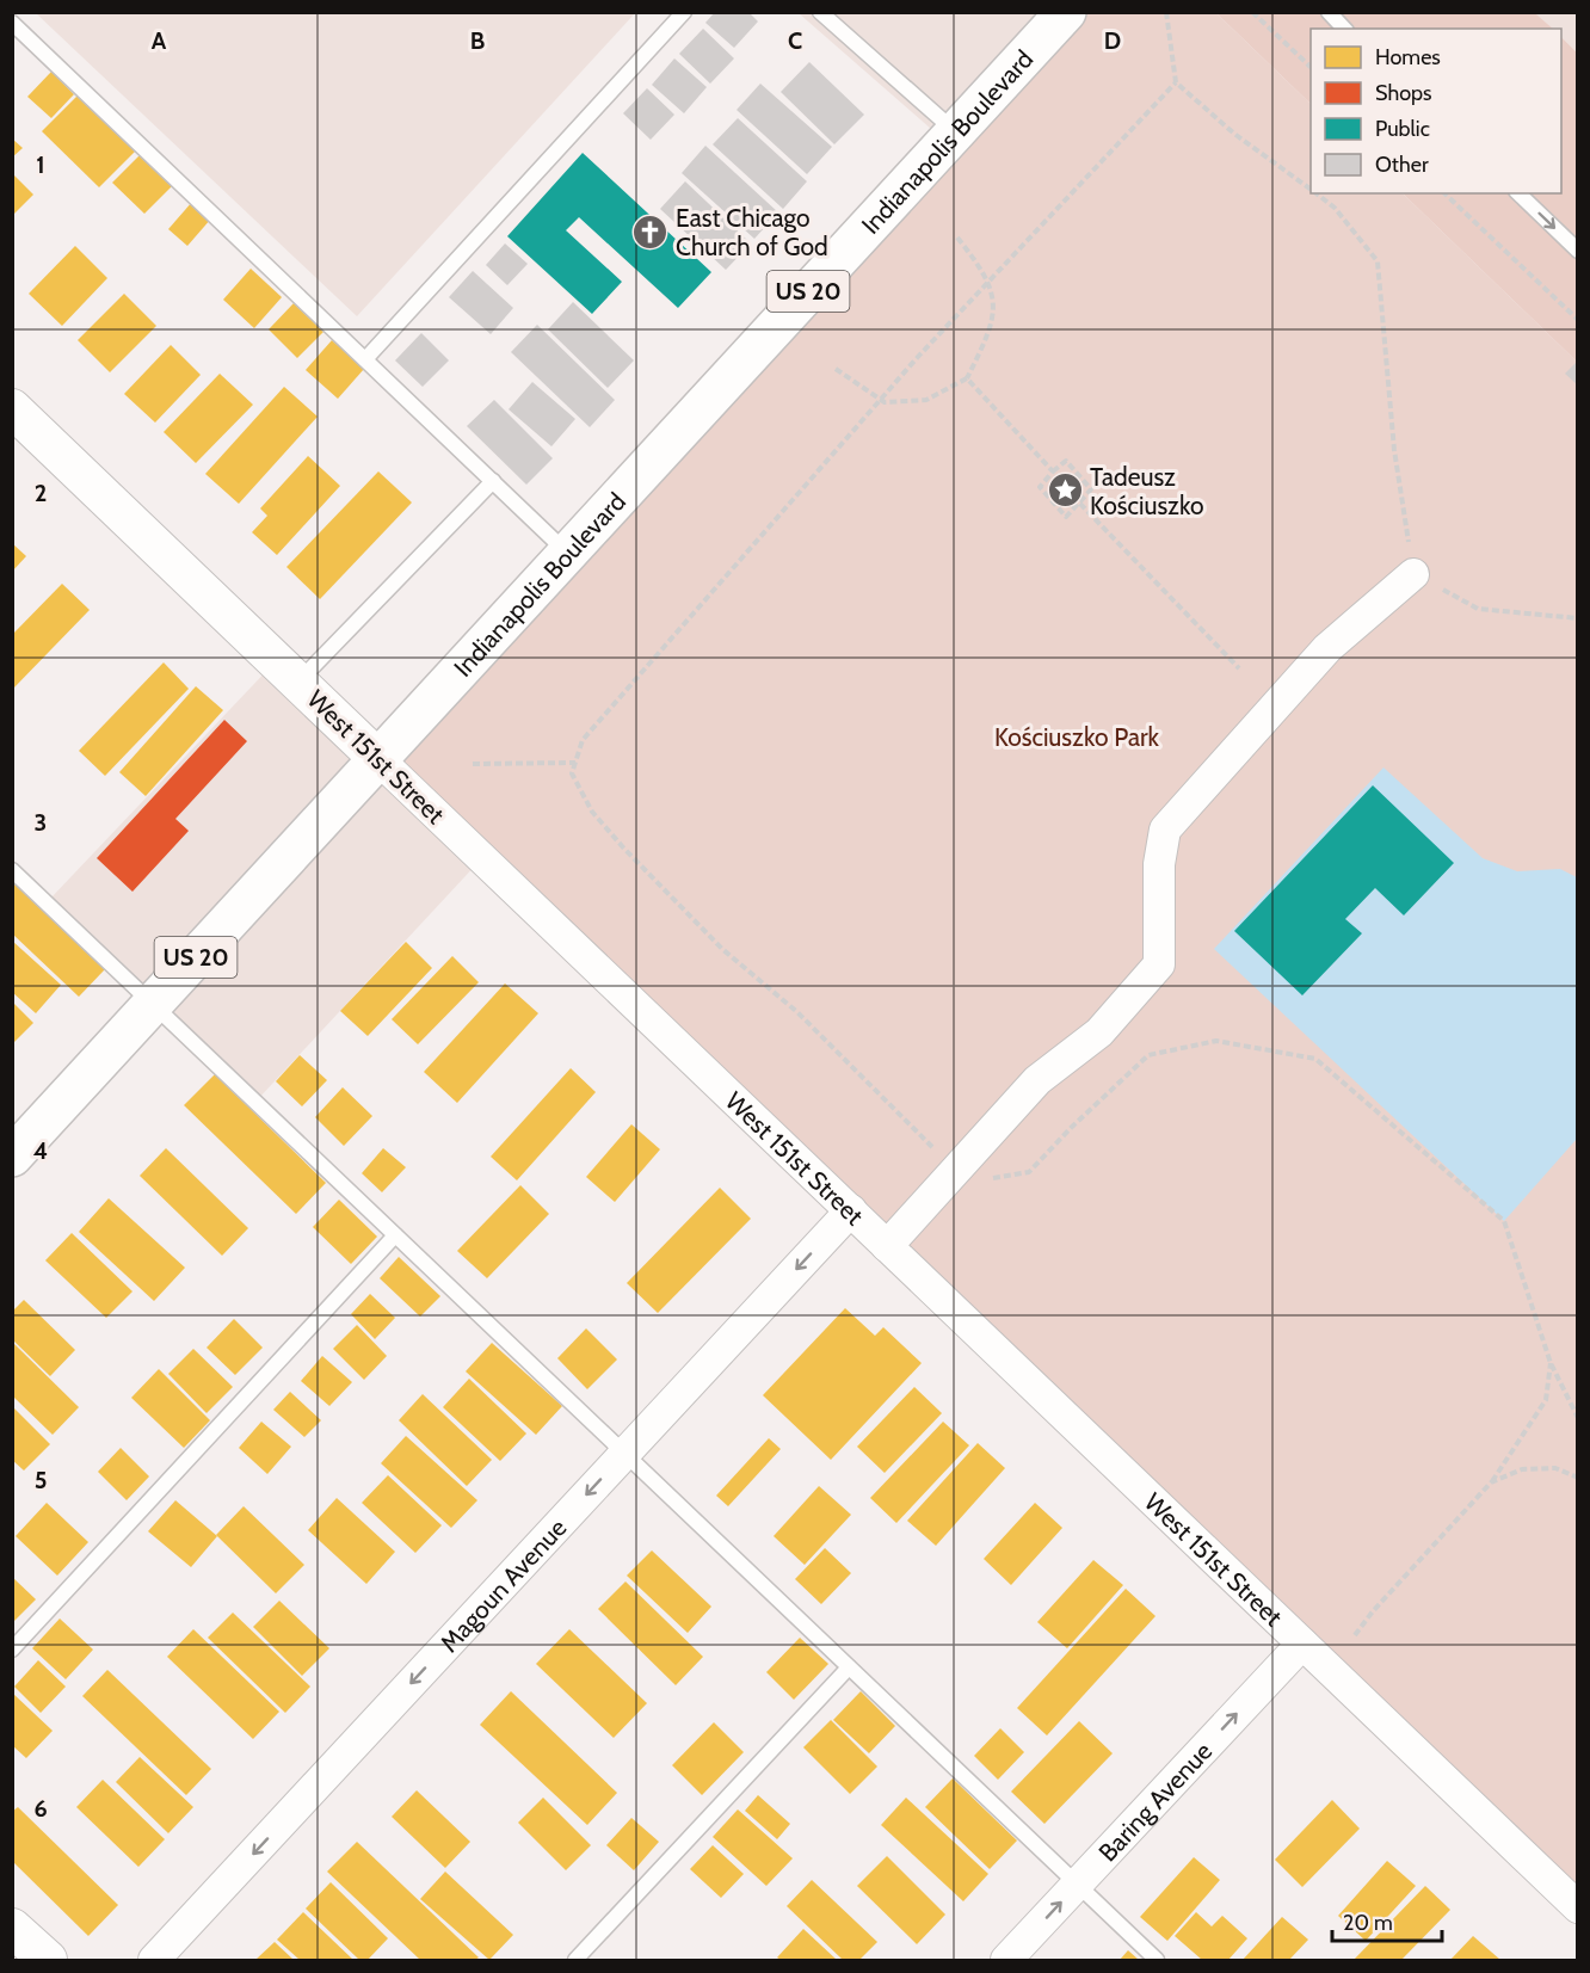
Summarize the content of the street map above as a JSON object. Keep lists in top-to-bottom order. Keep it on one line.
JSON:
{"streets":{"main road":["Indianapolis Boulevard","US 20"],"street":["West 151st Street","Magoun Avenue","Baring Avenue"]},"crossings":[["Indianapolis Boulevard","West 151st Street"],["West 151st Street","Magoun Avenue"],["West 151st Street","Baring Avenue"]],"one_way":["Magoun Avenue","Baring Avenue"],"parks":["Kościuszko Park"],"places":{"church":["East Chicago Church of God"],"place":["Tadeusz Kościuszko"]},"legend":["Homes","Shops","Public","Other"],"scale_bar":"20 m","grid":{"columns":["A","B","C","D"],"rows":["1","2","3","4","5","6"]}}
